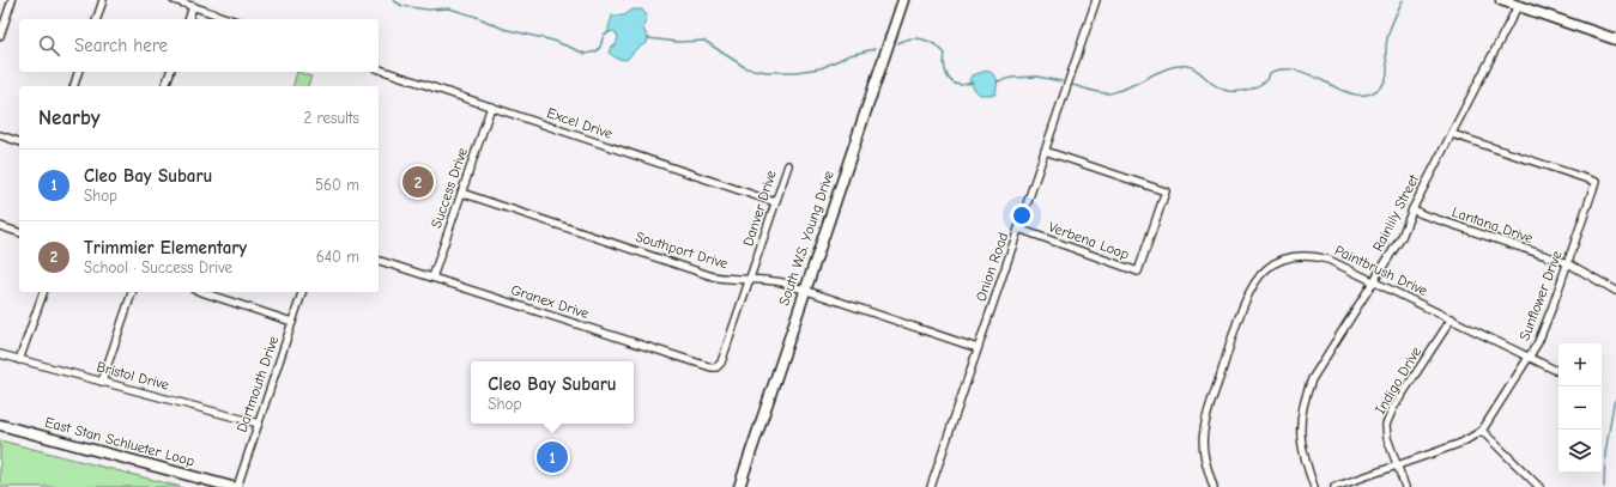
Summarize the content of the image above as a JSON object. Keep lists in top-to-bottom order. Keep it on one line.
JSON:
{"streets":{"main road":["South W.S. Young Drive","East Stan Schlueter Loop"],"street":["Excel Drive","Success Drive","Danver Drive","Rainlily Street","Lantana Drive","Verbena Loop","Southport Drive","Onion Road","Paintbrush Drive","Sunflower Drive","Granex Drive","Bristol Drive","Indigo Drive","Dartmouth Drive"]},"crossings":[["Excel Drive","Success Drive"],["Excel Drive","Danver Drive"],["Success Drive","Southport Drive"],["Success Drive","Granex Drive"],["Danver Drive","Southport Drive"],["Danver Drive","Granex Drive"],["Rainlily Street","Lantana Drive"],["Rainlily Street","Paintbrush Drive"],["Rainlily Street","Sunflower Drive"],["Lantana Drive","Sunflower Drive"],["South W.S. Young Drive","Southport Drive"],["Verbena Loop","Onion Road"],["Southport Drive","Onion Road"],["Paintbrush Drive","Sunflower Drive"],["Paintbrush Drive","Indigo Drive"],["Bristol Drive","Dartmouth Drive"]],"page":{"search":"Search here","heading":["Nearby","2 results"],"list":[{"mark":"1","name":"Cleo Bay Subaru","note":"Shop","value":"560 m"},{"mark":"2","name":"Trimmier Elementary","note":"School · Success Drive","value":"640 m"}],"pins":["2","1"],"map_buttons":["+","−"],"popup":["Cleo Bay Subaru","Shop"]}}
